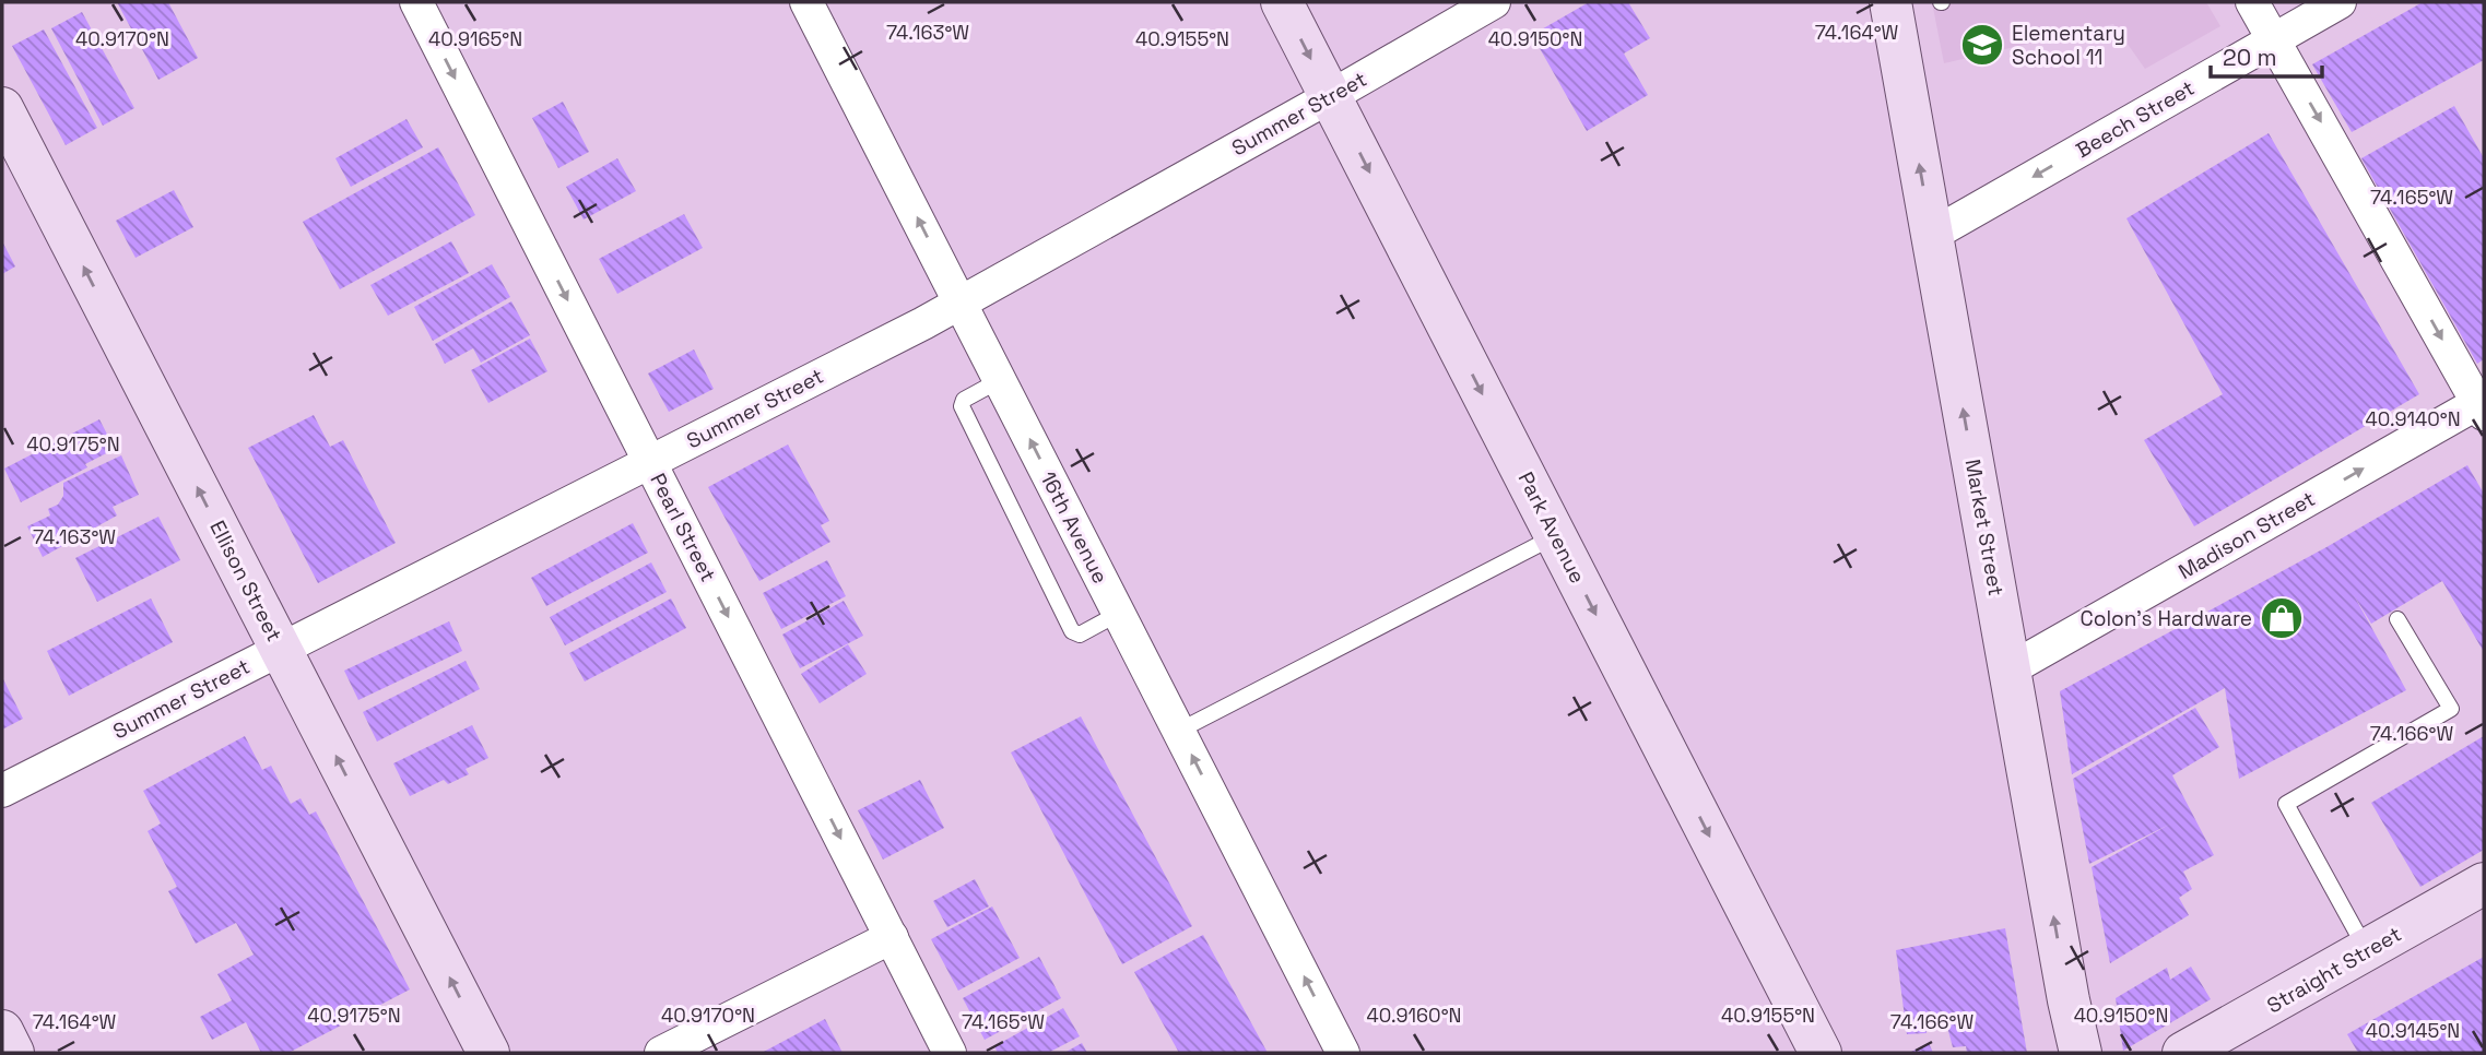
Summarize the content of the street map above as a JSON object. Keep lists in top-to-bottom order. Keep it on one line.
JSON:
{"streets":{"main road":["Park Avenue","Market Street","Ellison Street","Straight Street"],"street":["Summer Street","Beech Street","Pearl Street","16th Avenue","Madison Street"]},"crossings":[["Summer Street","Pearl Street"],["Summer Street","16th Avenue"],["Summer Street","Park Avenue"],["Summer Street","Ellison Street"],["Beech Street","Market Street"],["Market Street","Madison Street"]],"one_way":["Beech Street","Pearl Street","16th Avenue","Park Avenue","Market Street","Madison Street","Ellison Street"],"places":{"school or university":["Elementary School 11"],"shop":["Colon's Hardware"]},"scale_bar":"20 m","coordinates":["74.163°W","74.164°W","40.9170°N","40.9165°N","40.9155°N","40.9150°N","74.165°W","40.9140°N","40.9175°N","74.166°W","40.9160°N","40.9145°N"]}
